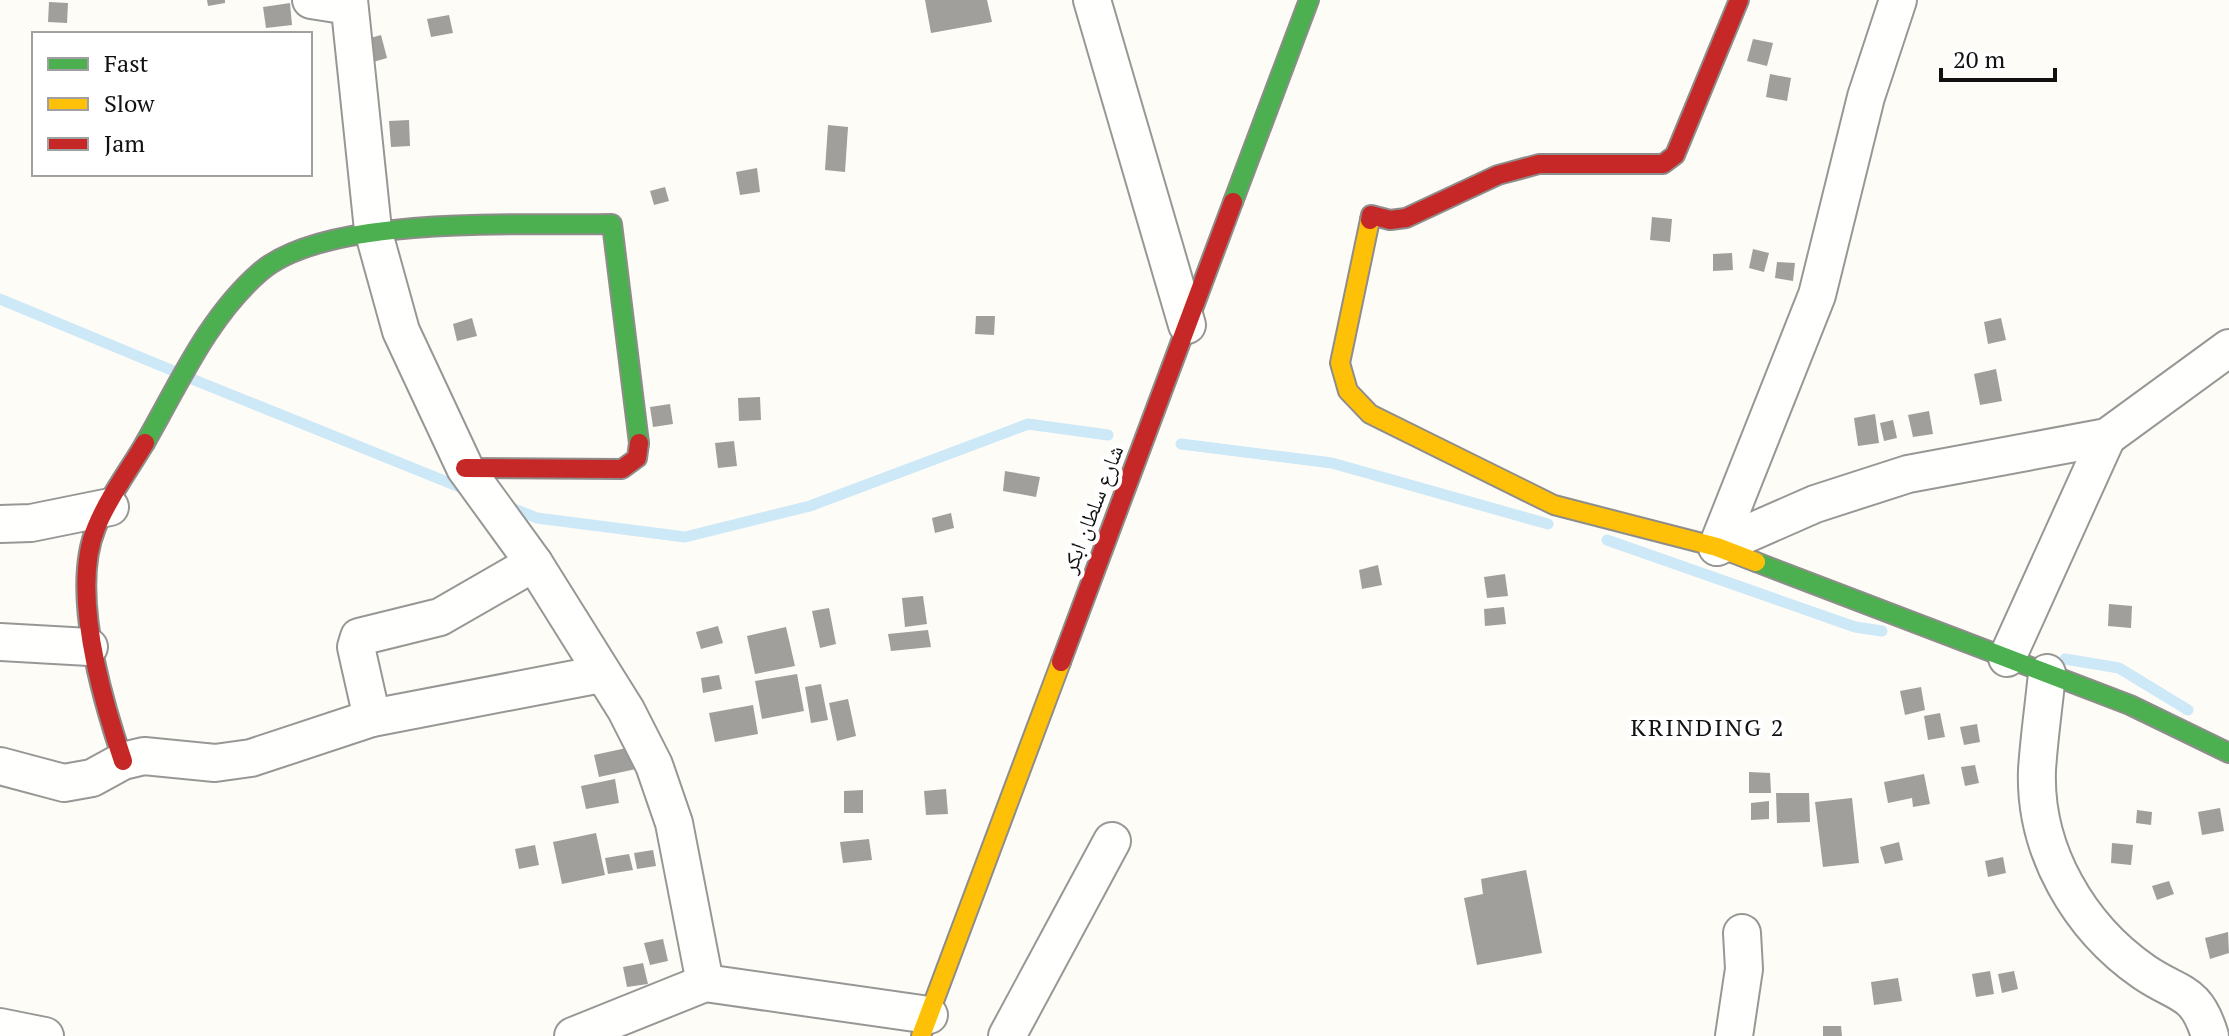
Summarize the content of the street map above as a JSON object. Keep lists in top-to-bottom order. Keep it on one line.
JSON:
{"streets":{"main road":["شارع سلطان ابكر"]},"districts":["KRINDING 2"],"legend":["Fast","Slow","Jam"],"scale_bar":"20 m"}
